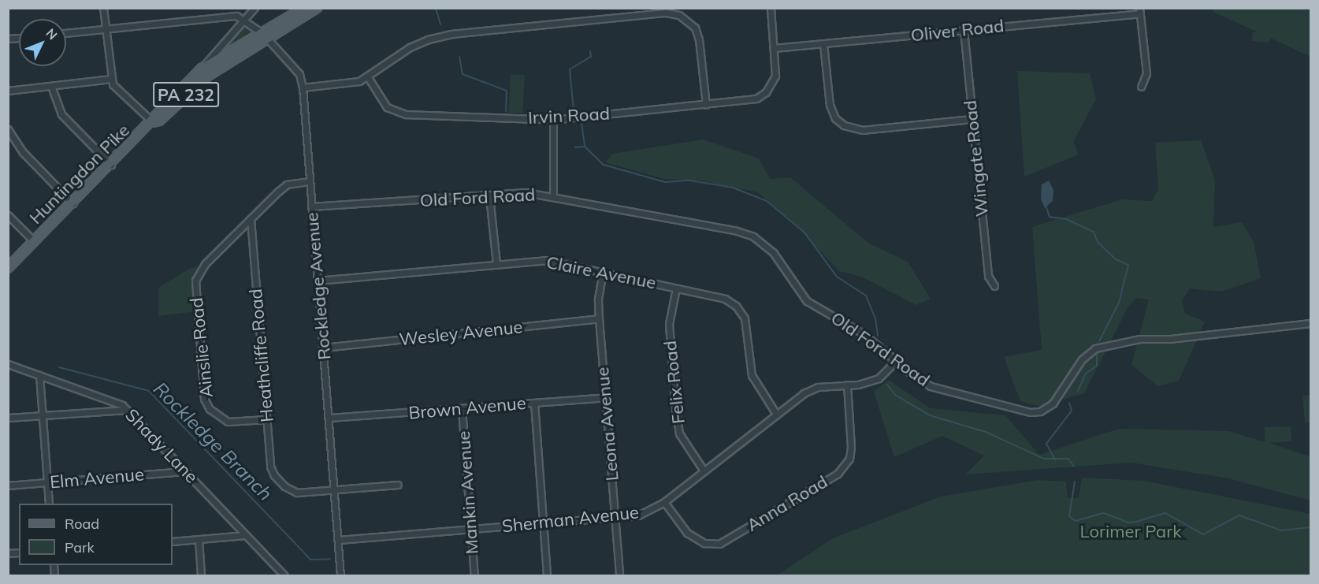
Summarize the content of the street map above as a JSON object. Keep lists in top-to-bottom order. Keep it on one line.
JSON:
{"streets":{"main road":["PA 232","Huntingdon Pike"],"street":["Oliver Road","Irvin Road","Wingate Road","Old Ford Road","Claire Avenue","Rockledge Avenue","Wesley Avenue","Ainslie Road","Heathcliffe Road","Felix Road","Brown Avenue","Leona Avenue","Shady Lane","Elm Avenue","Mankin Avenue","Anna Road","Sherman Avenue"]},"crossings":[["Oliver Road","Irvin Road"],["Oliver Road","Wingate Road"],["Huntingdon Pike","Rockledge Avenue"],["Old Ford Road","Rockledge Avenue"],["Old Ford Road","Sherman Avenue"],["Claire Avenue","Rockledge Avenue"],["Claire Avenue","Felix Road"],["Claire Avenue","Leona Avenue"],["Claire Avenue","Sherman Avenue"],["Rockledge Avenue","Wesley Avenue"],["Rockledge Avenue","Heathcliffe Road"],["Rockledge Avenue","Brown Avenue"],["Rockledge Avenue","Sherman Avenue"],["Wesley Avenue","Leona Avenue"],["Ainslie Road","Heathcliffe Road"],["Felix Road","Sherman Avenue"],["Brown Avenue","Leona Avenue"],["Brown Avenue","Mankin Avenue"],["Leona Avenue","Sherman Avenue"],["Shady Lane","Elm Avenue"],["Mankin Avenue","Sherman Avenue"],["Anna Road","Sherman Avenue"]],"water":["Rockledge Branch"],"parks":["Lorimer Park"],"legend":["Road","Park"],"north":"top right"}
